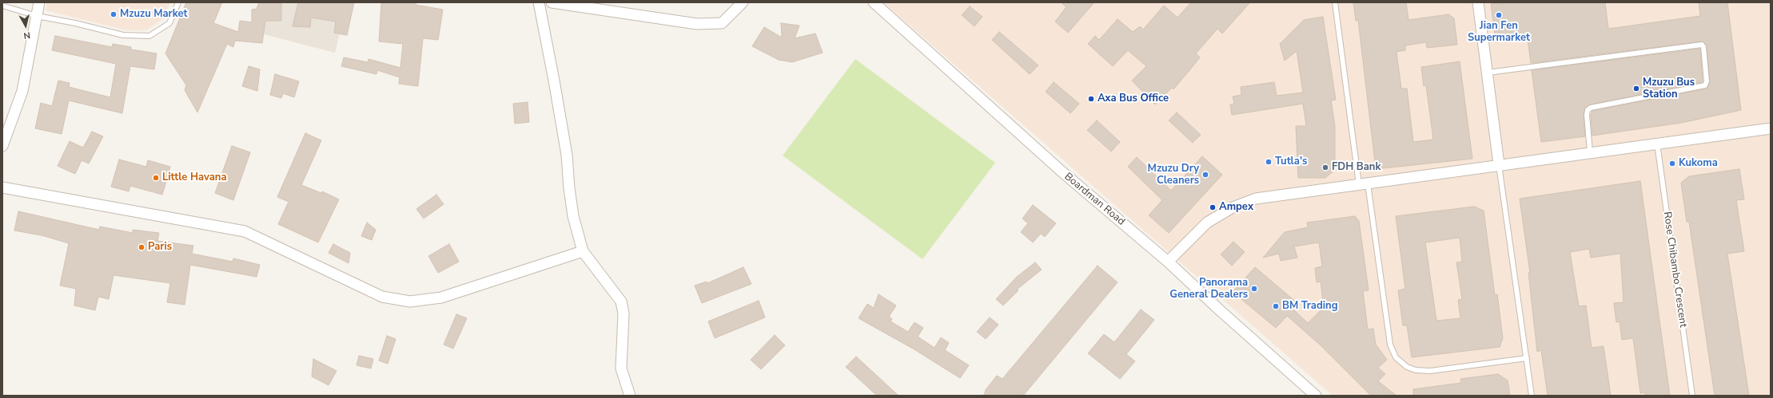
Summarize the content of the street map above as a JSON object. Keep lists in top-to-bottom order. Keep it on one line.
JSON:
{"streets":{"street":["Boardman Road"],"lane":["Rose Chibambo Crescent"]},"places":["Mzuzu Market","Jian Fen Supermarket","Mzuzu Bus Station","Axa Bus Office","Tutla's","Kukoma","FDH Bank","Mzuzu Dry Cleaners","Little Havana","Ampex","Paris","Panorama General Dealers","BM Trading"],"north":"bottom"}
